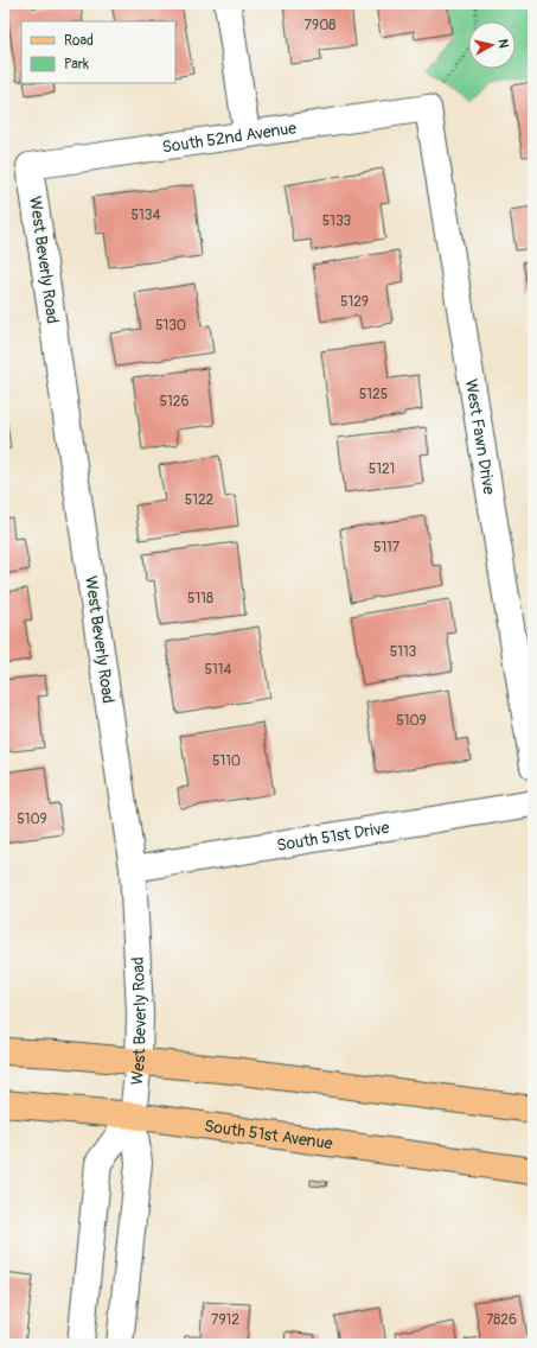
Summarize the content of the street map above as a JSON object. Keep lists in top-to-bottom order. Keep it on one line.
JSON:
{"streets":{"main road":["South 51st Avenue"],"street":["South 52nd Avenue","West Beverly Road","West Fawn Drive","South 51st Drive"]},"crossings":[["South 52nd Avenue","West Beverly Road"],["South 52nd Avenue","West Fawn Drive"],["West Beverly Road","South 51st Drive"],["West Beverly Road","South 51st Avenue"]],"house_numbers":["7908","5134","5133","5129","5130","5125","5126","5121","5122","5117","5118","5113","5114","5109","5110","5109","7912","7826"],"legend":["Road","Park"],"north":"right"}
